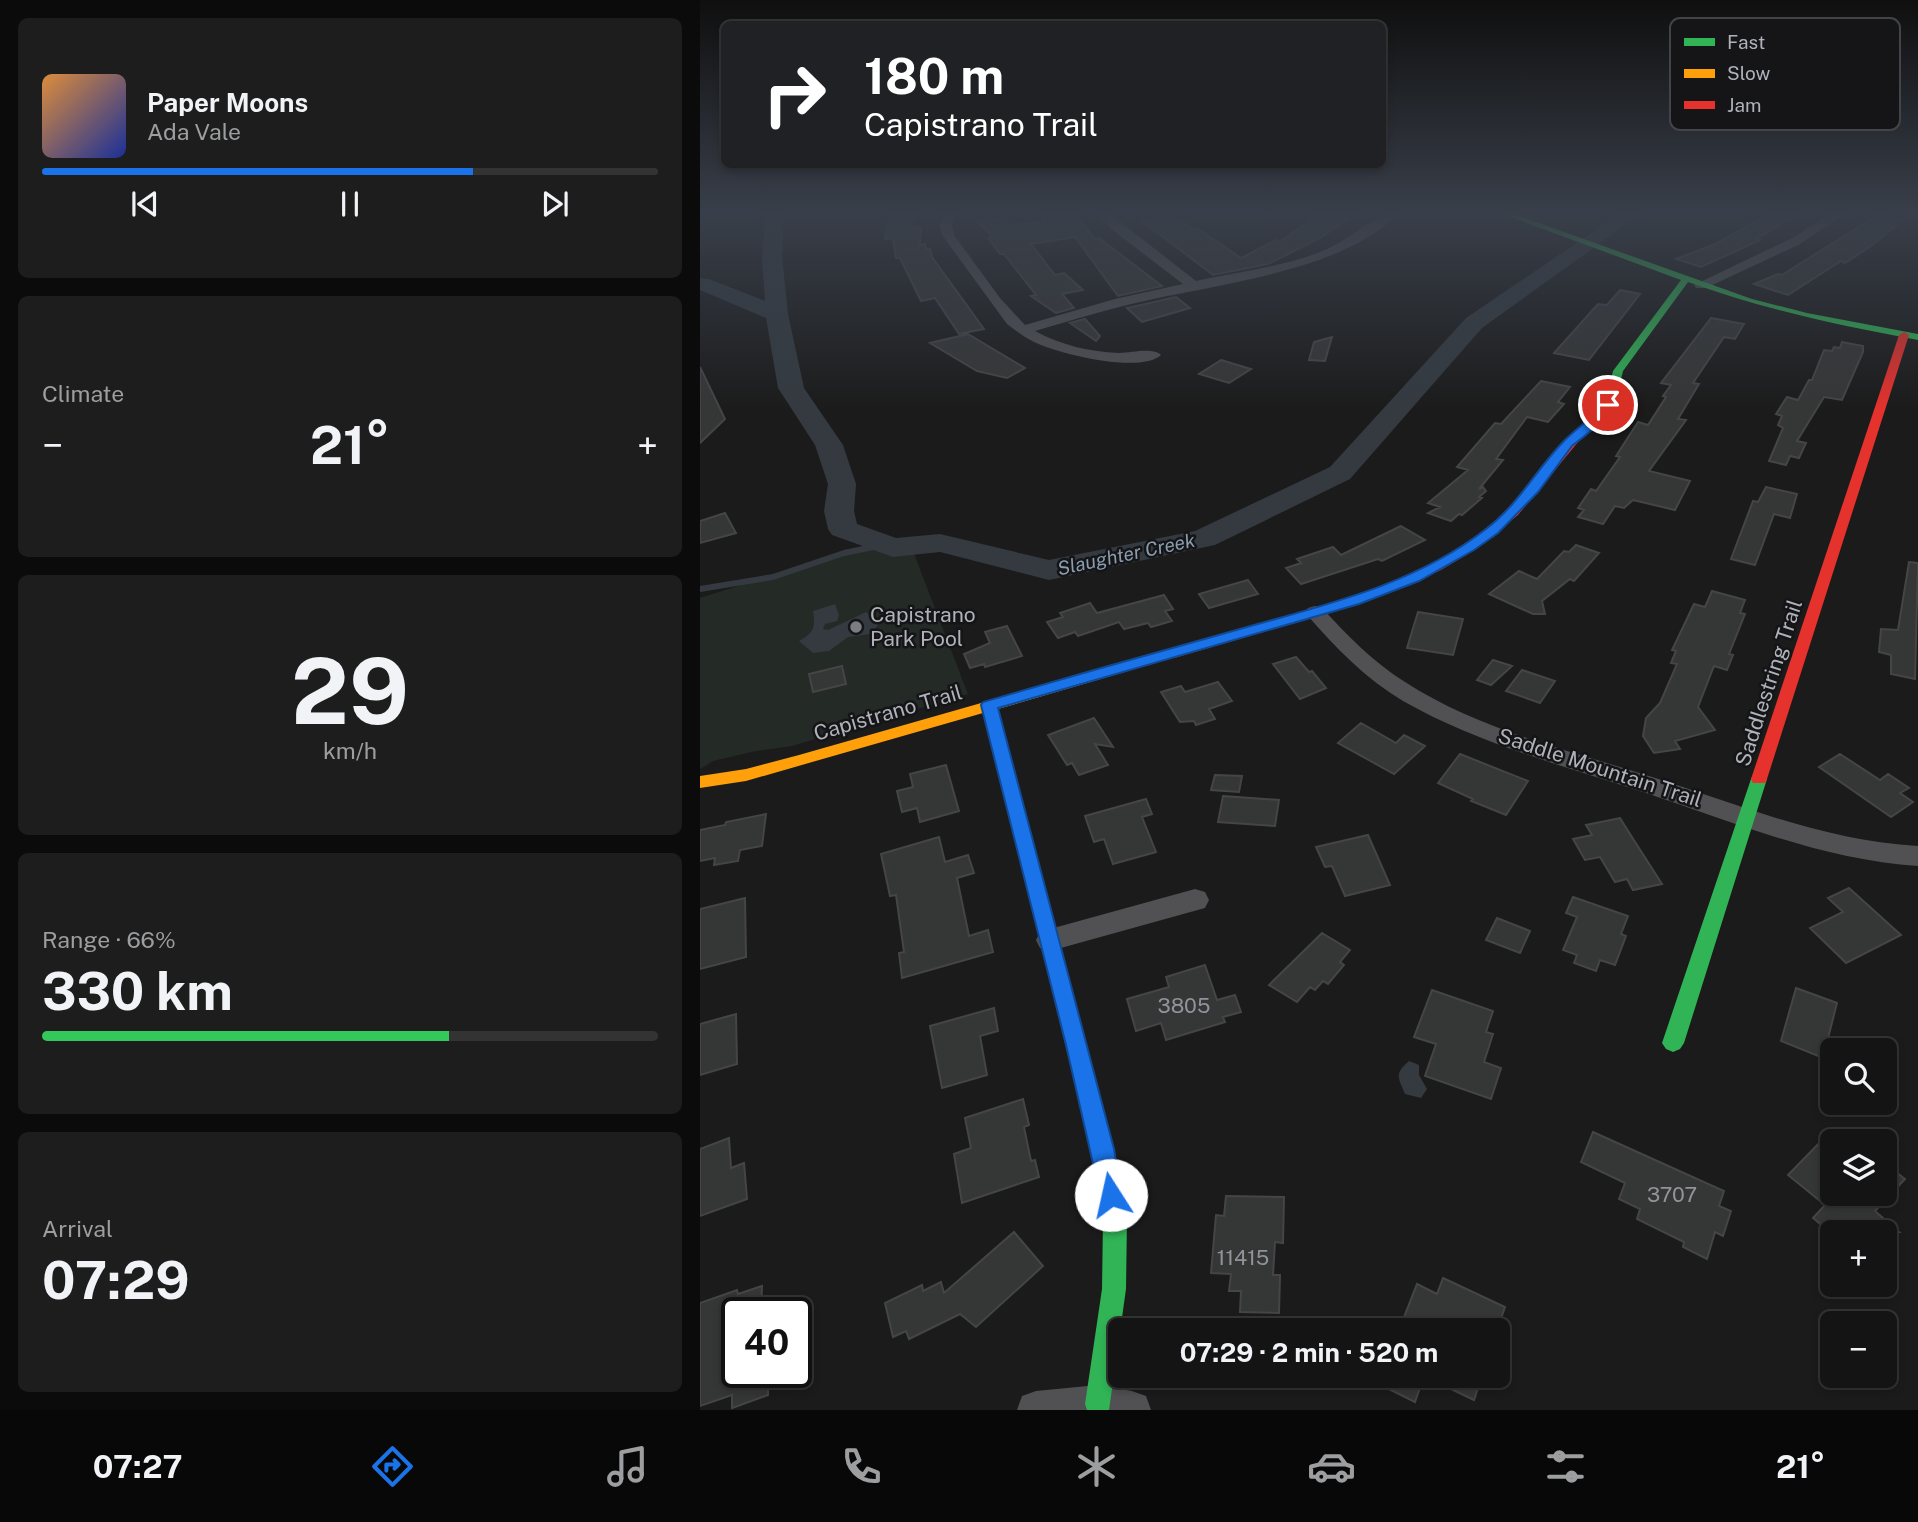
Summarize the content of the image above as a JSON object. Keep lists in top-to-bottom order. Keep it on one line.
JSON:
{"streets":{"street":["Saddlestring Trail","Capistrano Trail","Saddle Mountain Trail"]},"crossings":[["Saddlestring Trail","Saddle Mountain Trail"],["Capistrano Trail","Saddle Mountain Trail"]],"water":["Slaughter Creek"],"places":["Capistrano Park Pool"],"house_numbers":["3805","3707","11415"],"legend":["Fast","Slow","Jam"],"page":{"turn":["180 m","Capistrano Trail"],"song":["Paper Moons","Ada Vale"],"tile":["Climate",["29","km/h"],["Range · 66%","330 km"],["Arrival","07:29"]],"heat":["−","21°","+"],"map_buttons":["+","−"],"limit":"40","trip":"07:29 · 2 min · 520 m","tabs":["07:27","21°"]}}
